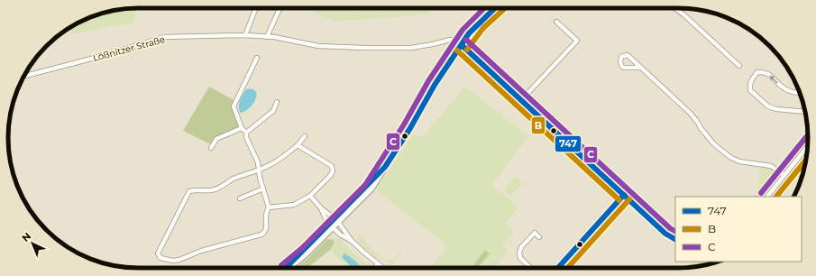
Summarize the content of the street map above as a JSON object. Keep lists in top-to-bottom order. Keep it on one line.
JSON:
{"streets":{"street":["Lößnitzer Straße"]},"lines":["transit line 747","transit line C","transit line B"],"legend":["747","B","C"],"north":"top left"}
